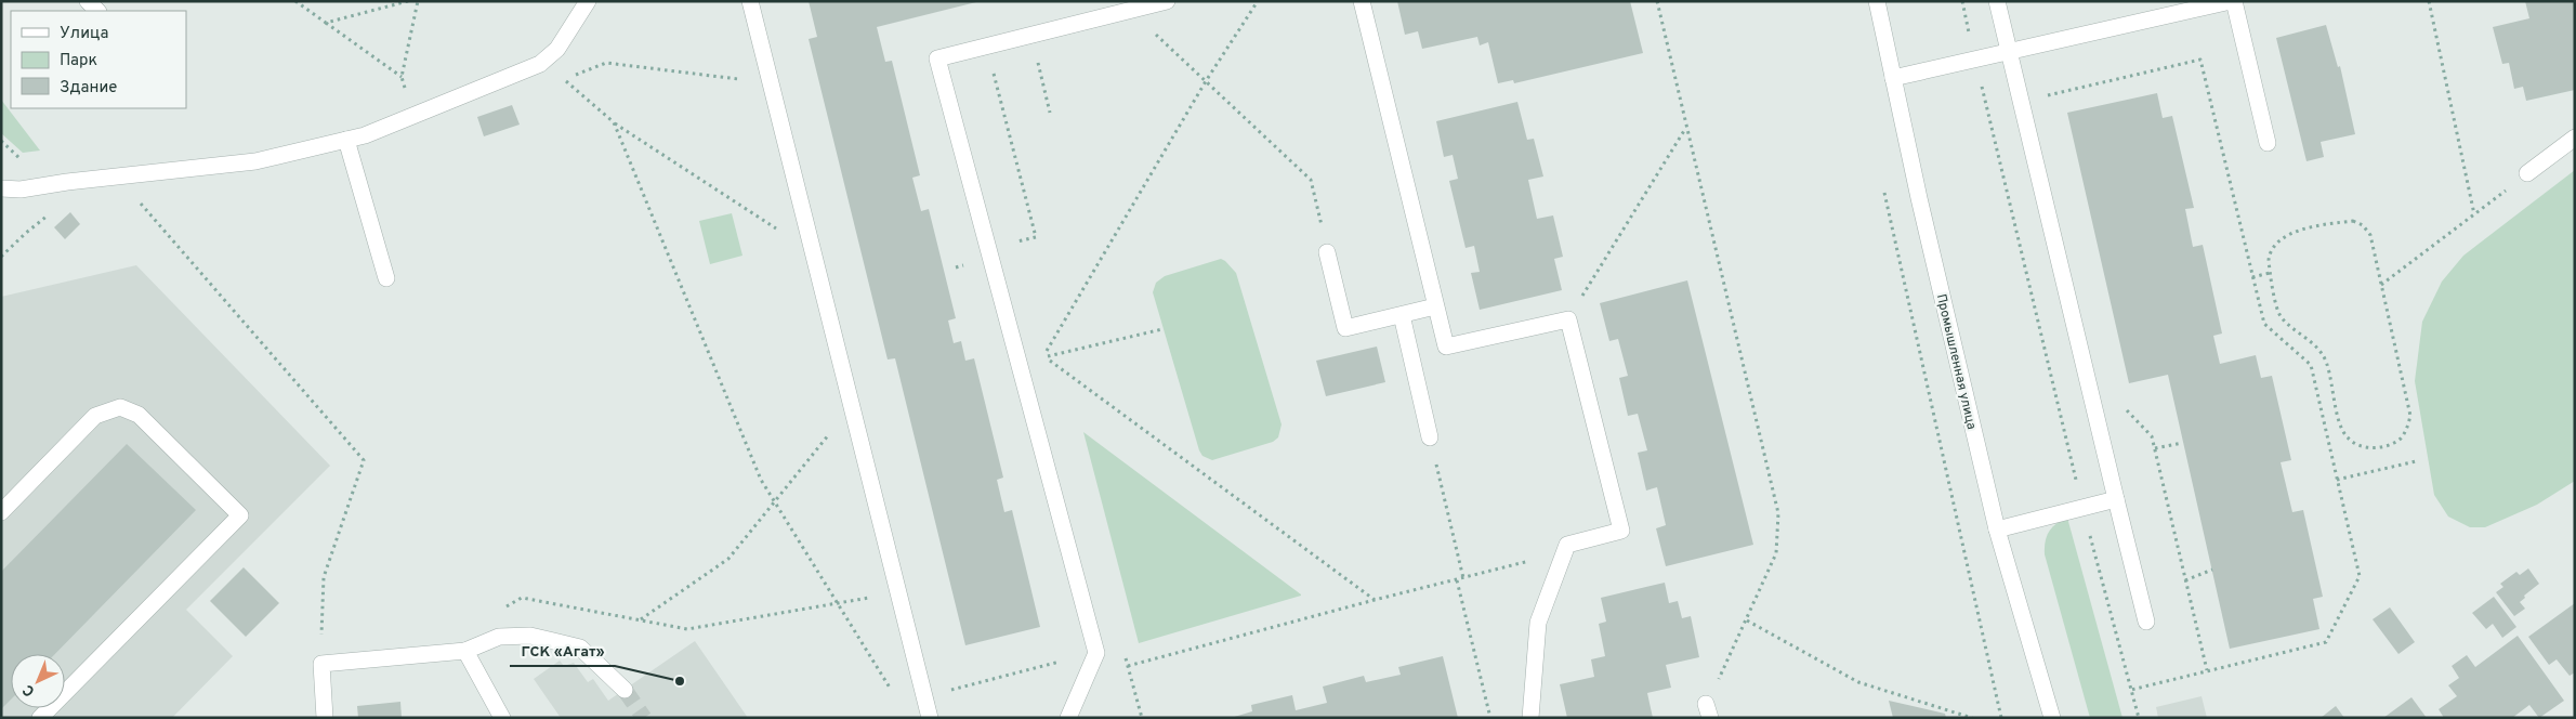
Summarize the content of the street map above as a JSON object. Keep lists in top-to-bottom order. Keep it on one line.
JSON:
{"streets":{"street":["Промышленная улица"]},"places":["ГСК «Агат»"],"legend":["Улица","Парк","Здание"],"north":"bottom left"}
